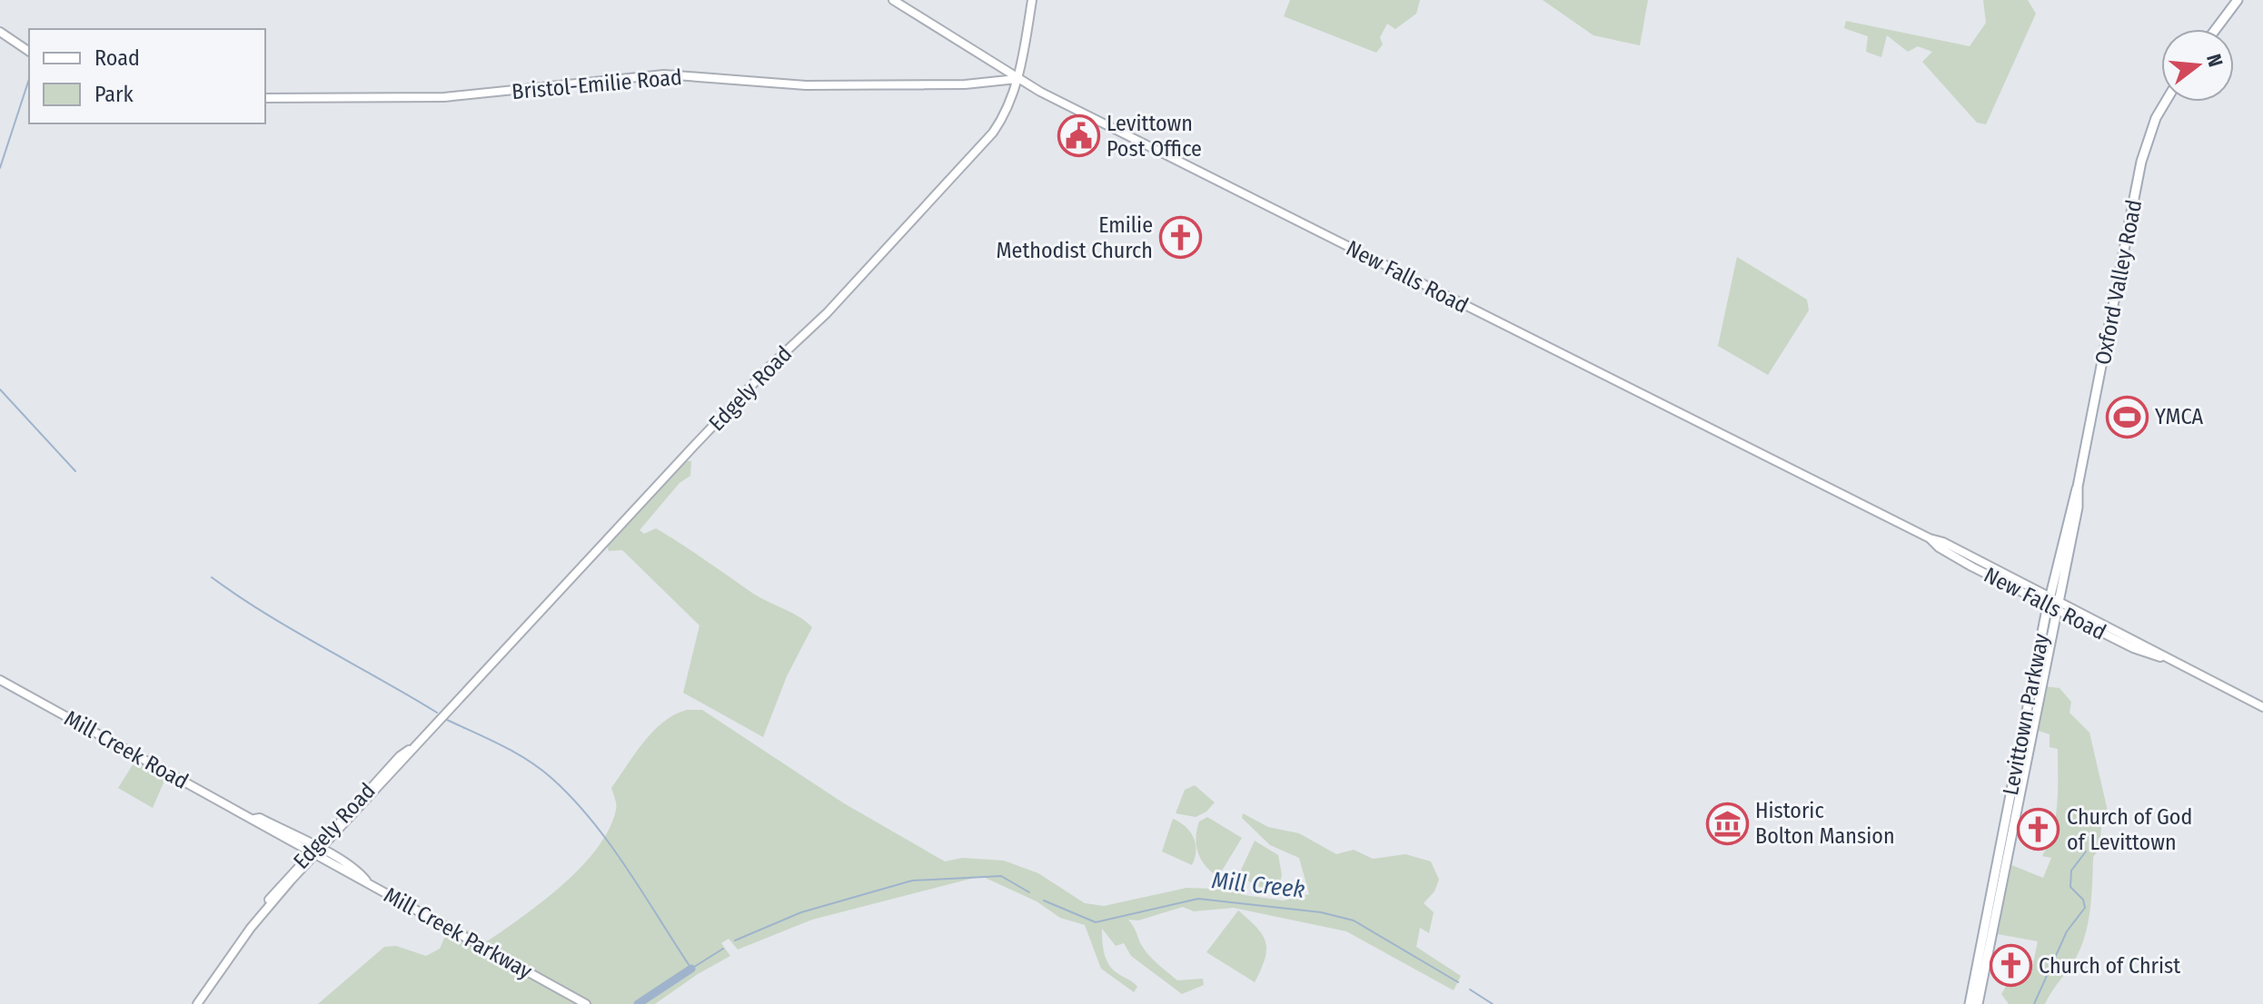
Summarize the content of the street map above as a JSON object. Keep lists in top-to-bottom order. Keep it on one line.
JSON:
{"streets":{"main road":["Bristol-Emilie Road","New Falls Road","Oxford Valley Road","Edgely Road","Levittown Parkway","Mill Creek Road","Mill Creek Parkway"]},"crossings":[["Bristol-Emilie Road","New Falls Road"],["Bristol-Emilie Road","Edgely Road"],["New Falls Road","Oxford Valley Road"],["New Falls Road","Edgely Road"],["New Falls Road","Levittown Parkway"],["Oxford Valley Road","Levittown Parkway"],["Edgely Road","Mill Creek Road"],["Edgely Road","Mill Creek Parkway"],["Mill Creek Road","Mill Creek Parkway"]],"water":["Mill Creek"],"places":{"public building":["Levittown Post Office"],"church":["Emilie Methodist Church","Church of God of Levittown","Church of Christ"],"sports":["YMCA"],"museum":["Historic Bolton Mansion"]},"legend":["Road","Park"],"north":"right"}
